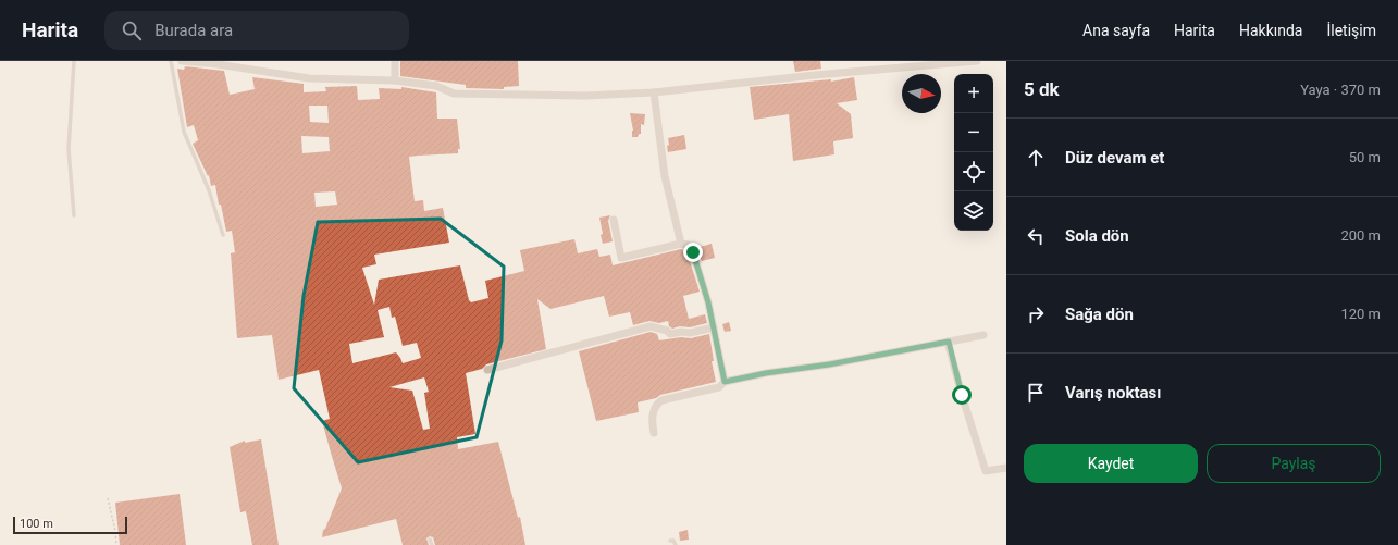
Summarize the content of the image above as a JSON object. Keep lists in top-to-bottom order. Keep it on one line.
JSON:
{"scale_bar":"100 m","north":"right","page":{"header":"Harita","search":"Burada ara","nav":["Ana sayfa","Harita","Hakkında","İletişim"],"heading":["5 dk","Yaya · 370 m"],"map_buttons":["+","−"],"list":[["Düz devam et","50 m"],["Sola dön","200 m"],["Sağa dön","120 m"],"Varış noktası"],"buttons":["Kaydet","Paylaş"],"scale":"100 m"}}
